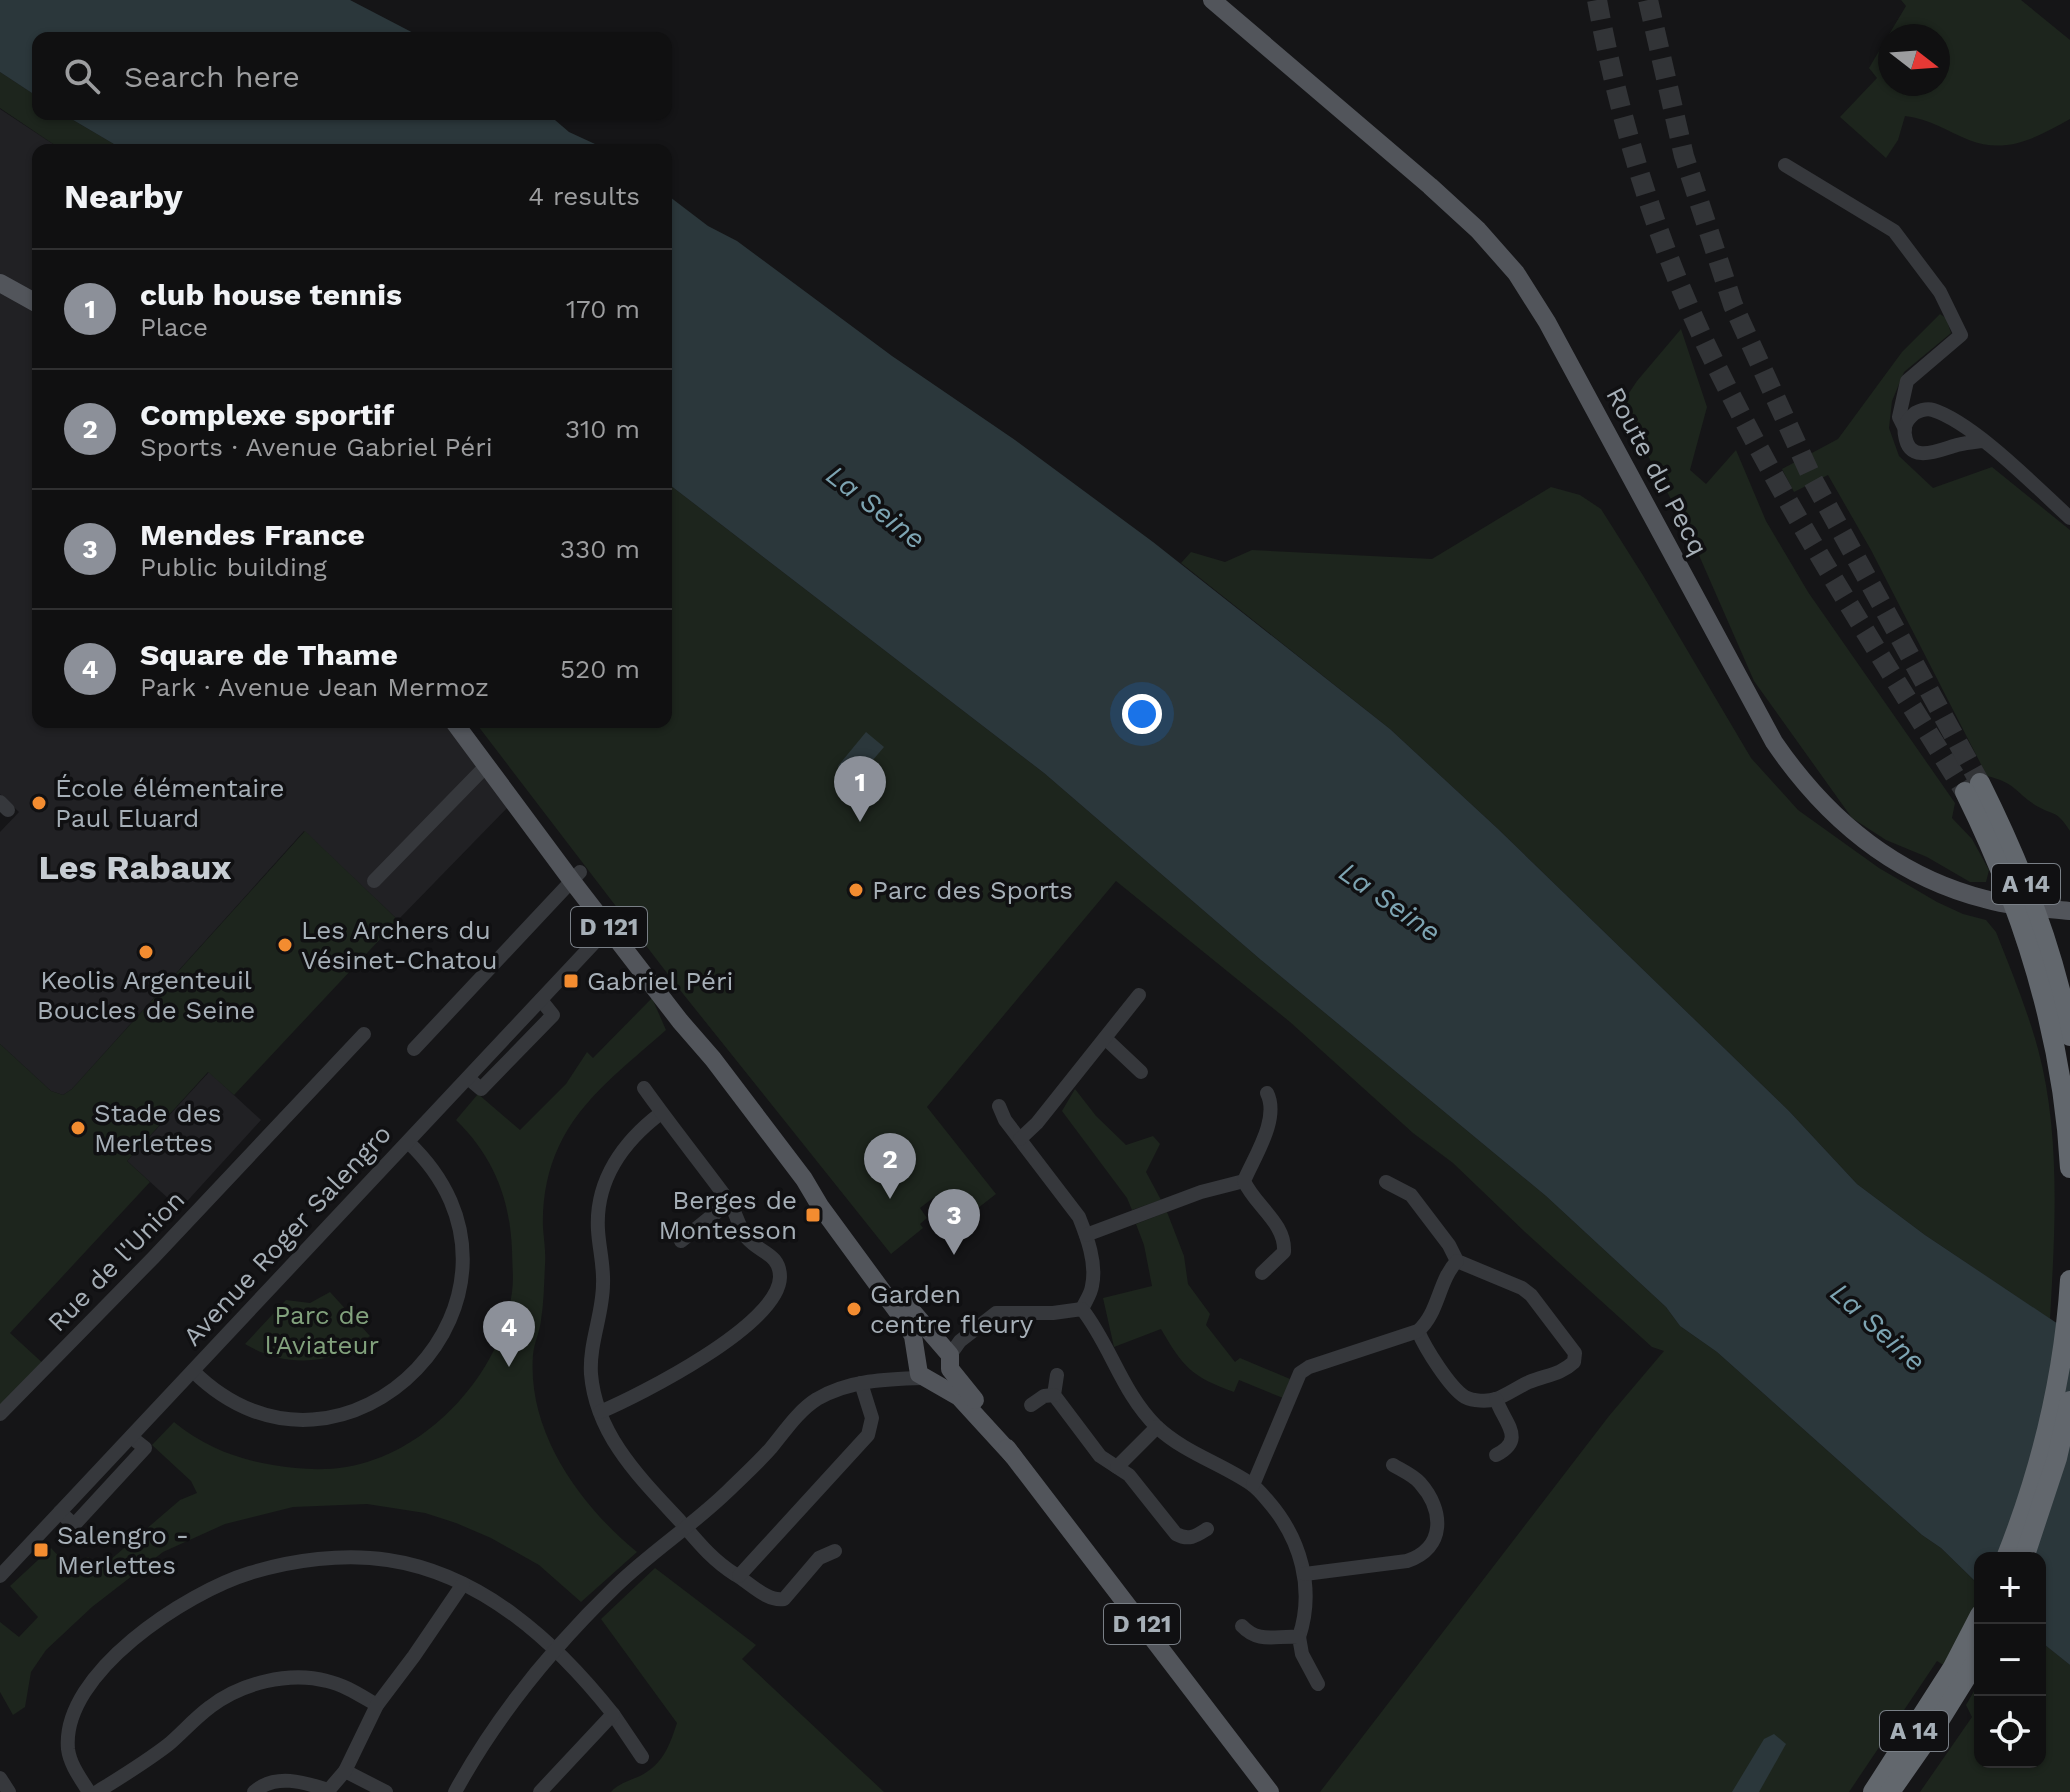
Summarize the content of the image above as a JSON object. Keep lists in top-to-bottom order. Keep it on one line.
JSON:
{"streets":{"highway":["A 14"],"main road":["Route du Pecq","D 121"],"street":["Avenue Roger Salengro","Rue de l'Union"]},"crossings":[["D 121","Avenue Roger Salengro"]],"districts":["Les Rabaux"],"water":["La Seine"],"parks":["Parc de l'Aviateur"],"places":{"other":["École élémentaire Paul Eluard","Parc des Sports","Les Archers du Vésinet-Chatou","Keolis Argenteuil Boucles de Seine","Stade des Merlettes","Garden centre fleury"],"transit":["Gabriel Péri","Berges de Montesson","Salengro - Merlettes"]},"north":"right","page":{"search":"Search here","heading":["Nearby","4 results"],"list":[{"mark":"1","name":"club house tennis","note":"Place","value":"170 m"},{"mark":"2","name":"Complexe sportif","note":"Sports · Avenue Gabriel Péri","value":"310 m"},{"mark":"3","name":"Mendes France","note":"Public building","value":"330 m"},{"mark":"4","name":"Square de Thame","note":"Park · Avenue Jean Mermoz","value":"520 m"}],"pins":["1","2","3","4"],"map_buttons":["+","−"]}}
